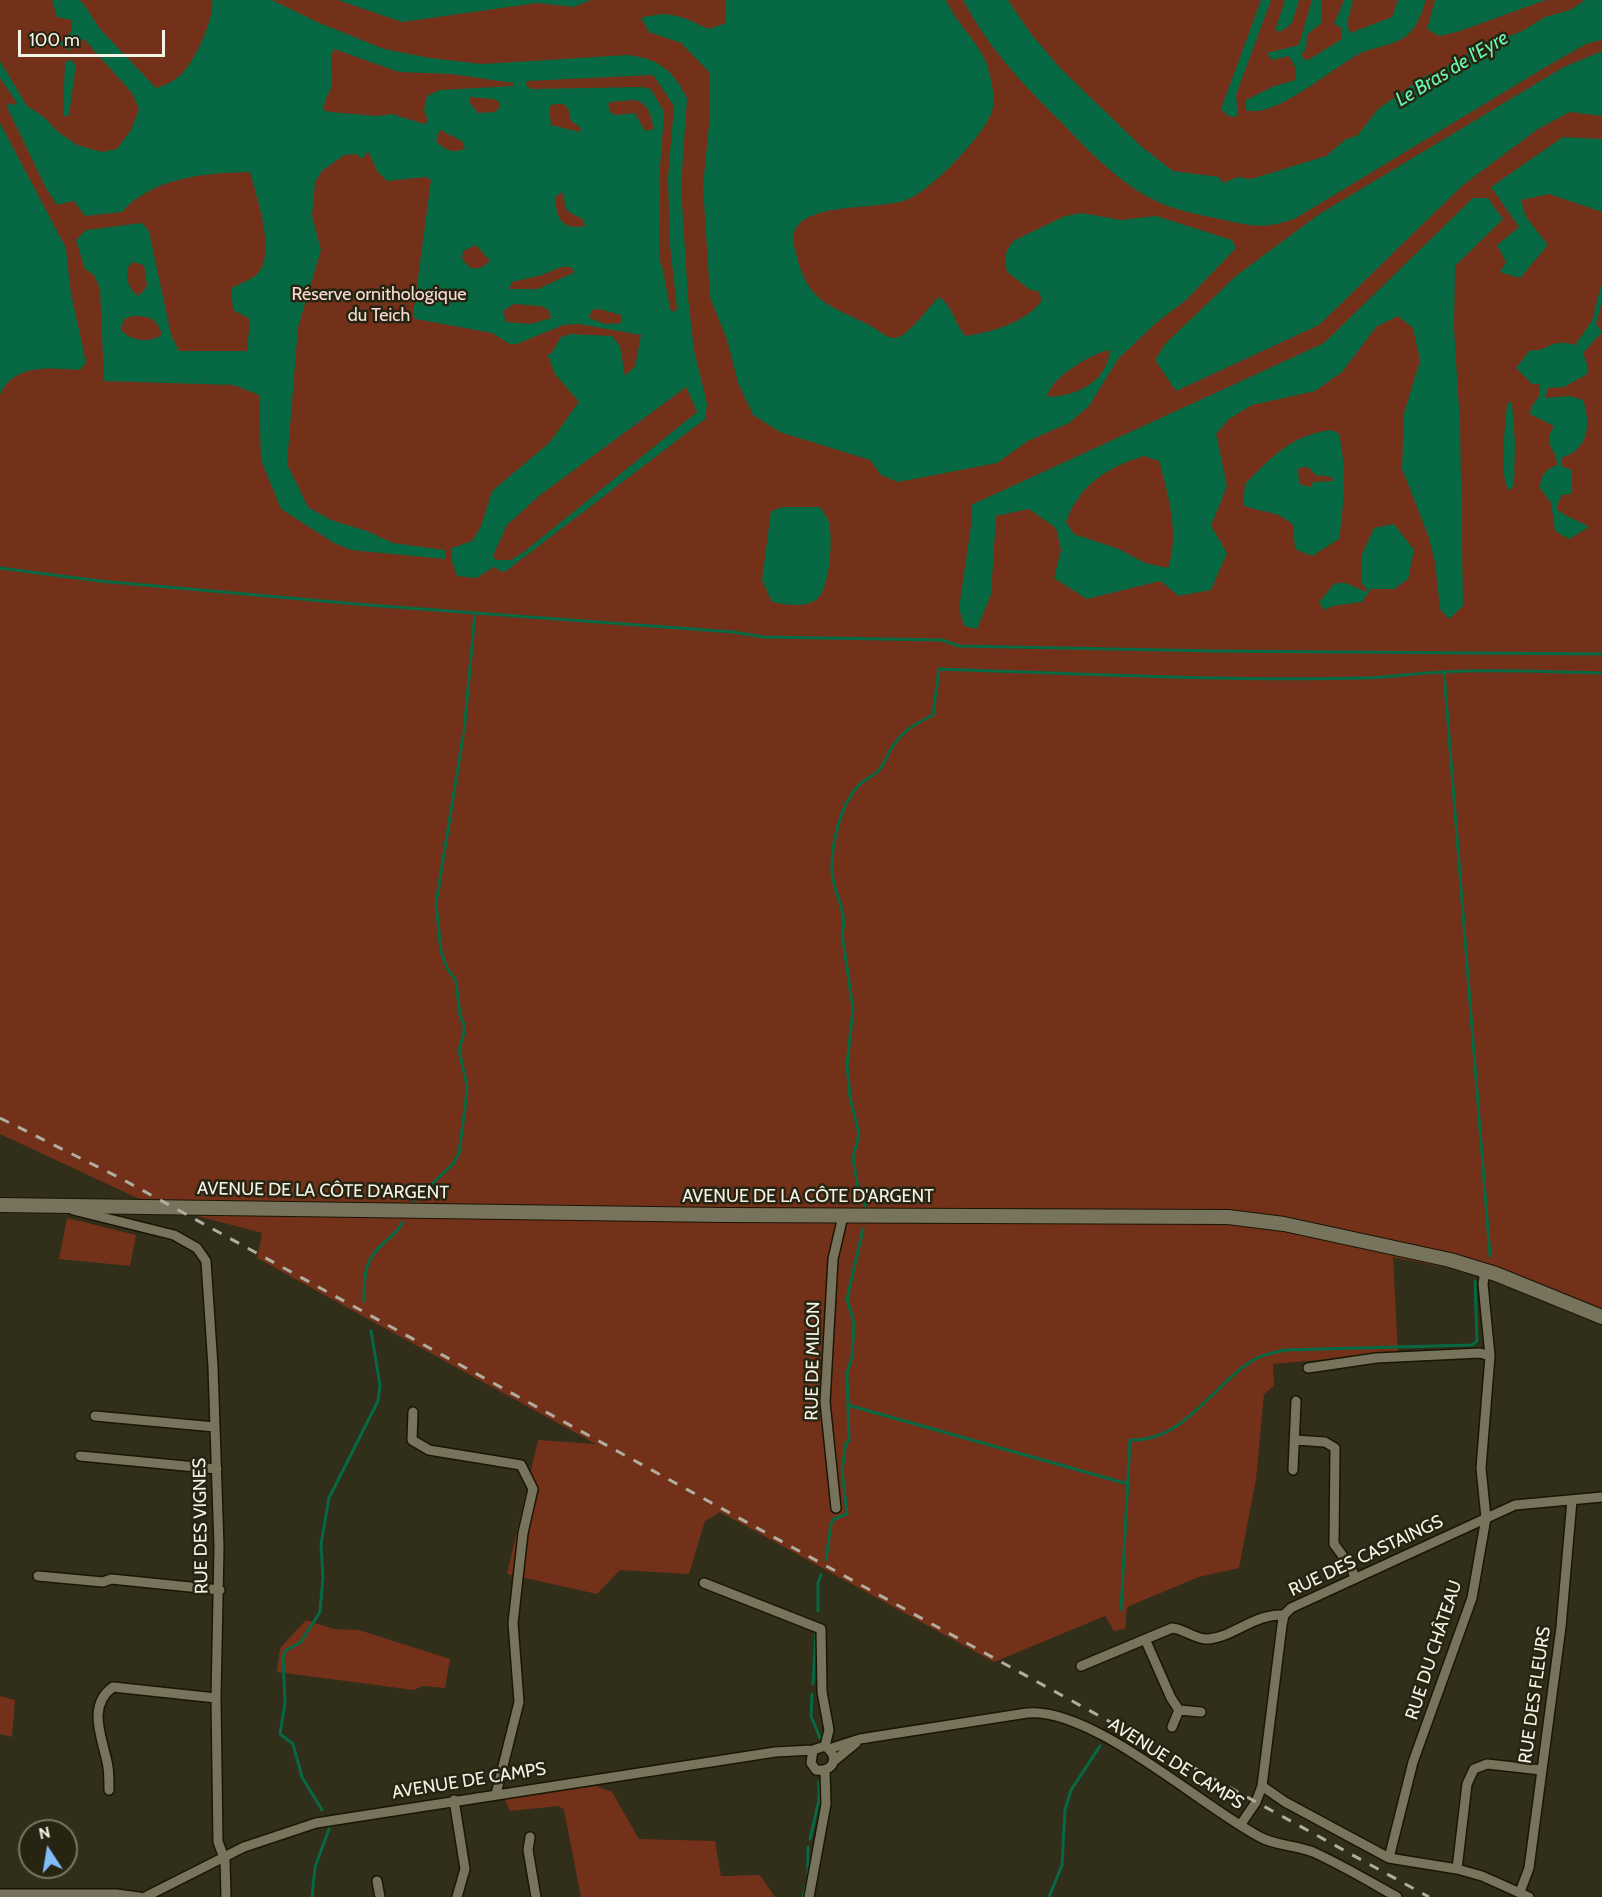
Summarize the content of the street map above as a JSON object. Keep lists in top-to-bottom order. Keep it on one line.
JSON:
{"streets":{"main road":["AVENUE DE LA CÔTE D'ARGENT"],"street":["RUE DE MILON","RUE DES VIGNES","RUE DES CASTAINGS","RUE DU CHÂTEAU","RUE DES FLEURS","AVENUE DE CAMPS"]},"crossings":[["AVENUE DE LA CÔTE D'ARGENT","RUE DE MILON"],["AVENUE DE LA CÔTE D'ARGENT","RUE DES VIGNES"],["AVENUE DE LA CÔTE D'ARGENT","RUE DU CHÂTEAU"],["RUE DES VIGNES","AVENUE DE CAMPS"],["RUE DES CASTAINGS","RUE DU CHÂTEAU"],["RUE DES CASTAINGS","RUE DES FLEURS"],["RUE DES CASTAINGS","AVENUE DE CAMPS"]],"water":["Le Bras de l'Eyre"],"parks":["Réserve ornithologique du Teich"],"scale_bar":"100 m","north":"top"}
